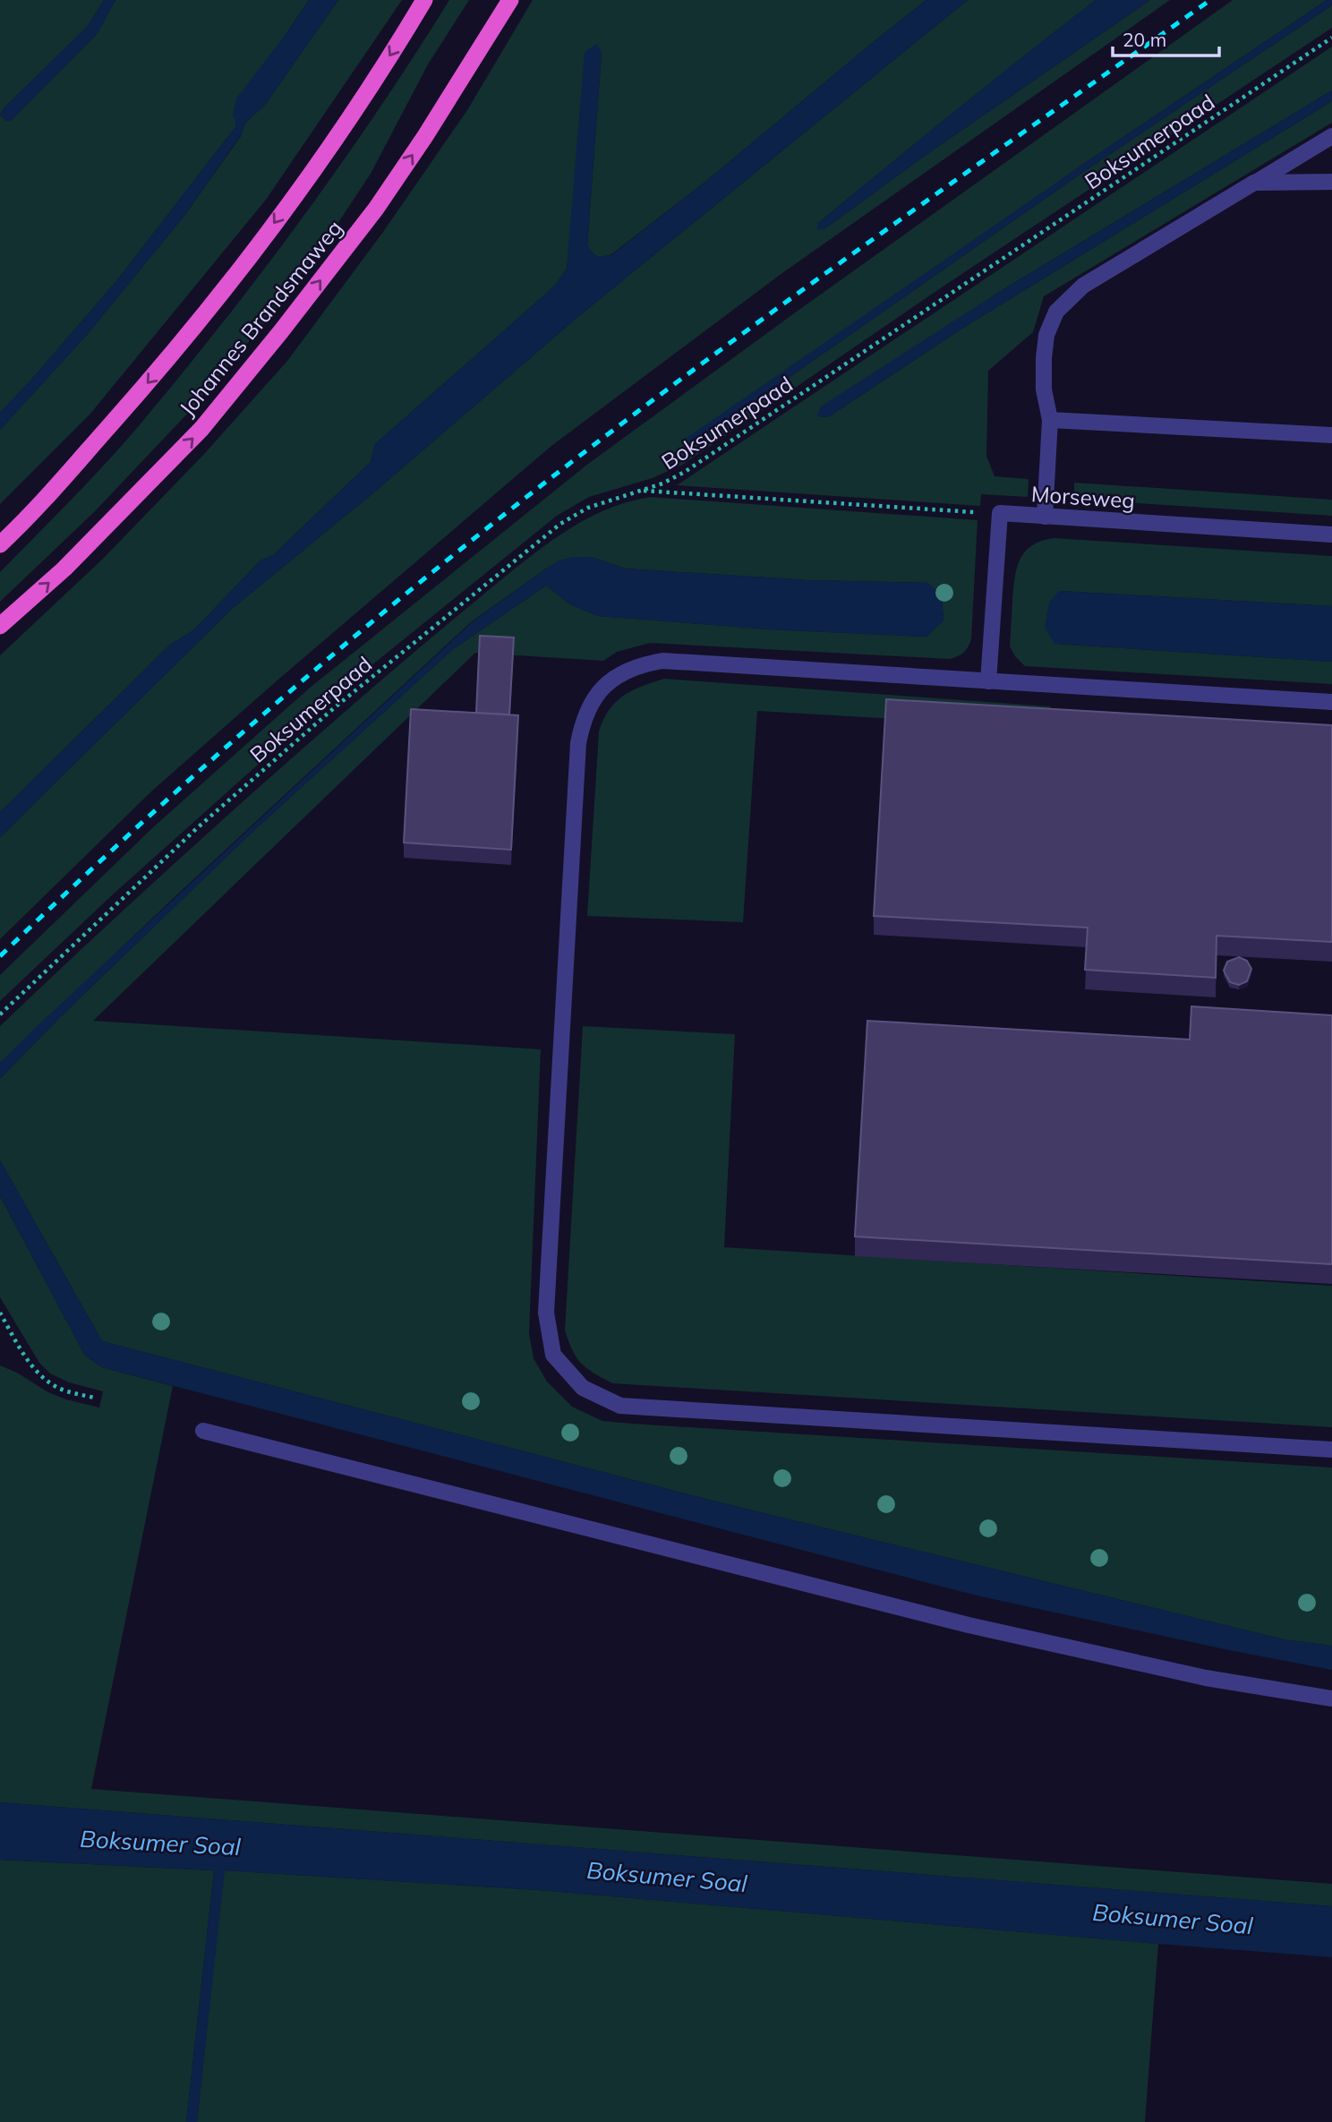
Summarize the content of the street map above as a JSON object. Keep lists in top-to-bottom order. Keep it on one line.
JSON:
{"streets":{"highway":["Johannes Brandsmaweg"],"street":["Morseweg"],"path":["Boksumerpaad"]},"water":["Boksumer Soal"],"scale_bar":"20 m"}
